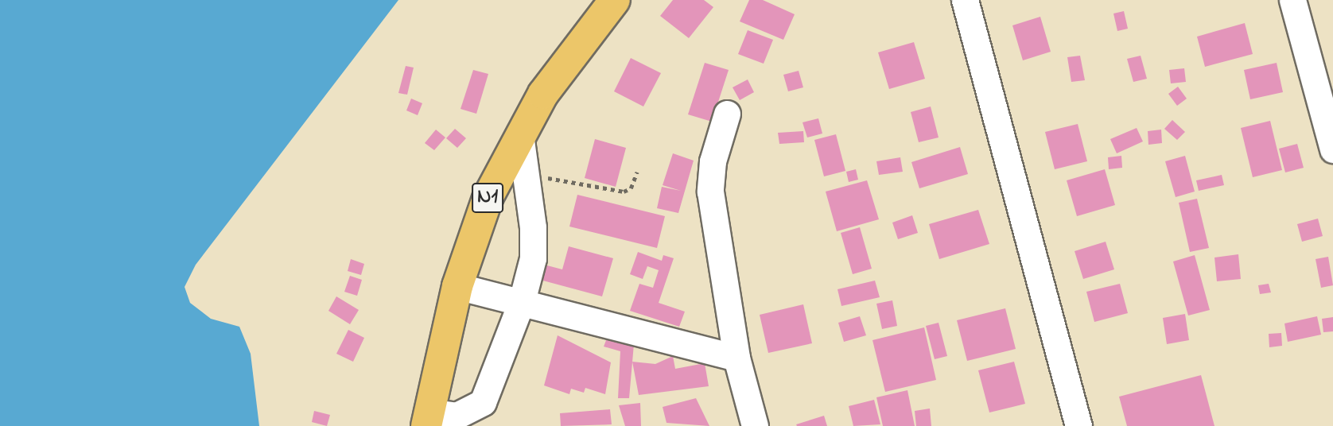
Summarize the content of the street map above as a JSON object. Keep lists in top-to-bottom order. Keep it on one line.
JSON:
{"streets":{"highway":["N1"]}}
